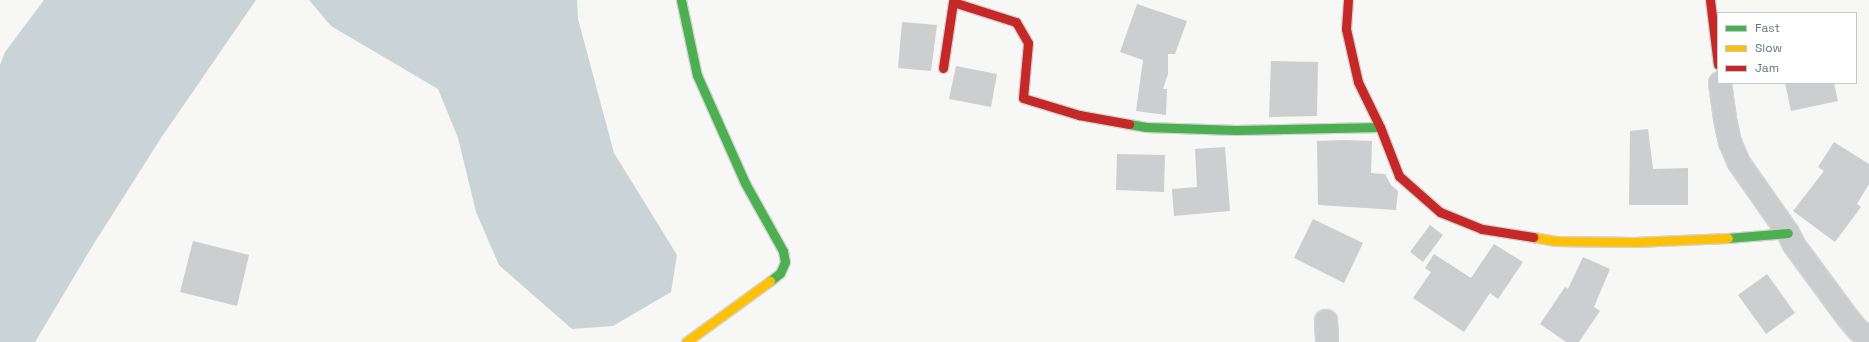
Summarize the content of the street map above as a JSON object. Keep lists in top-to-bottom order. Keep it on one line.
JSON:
{"legend":["Fast","Slow","Jam"]}
